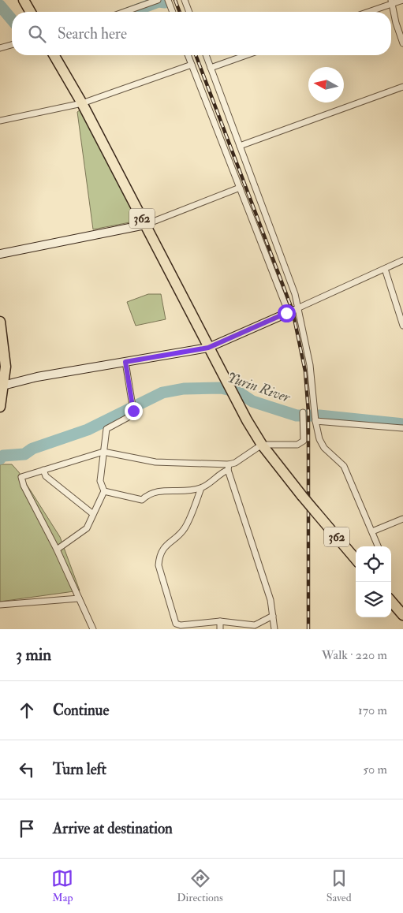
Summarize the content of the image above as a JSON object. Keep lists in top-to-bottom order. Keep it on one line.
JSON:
{"streets":{"highway":["362"]},"water":["Yurin River"],"north":"left","page":{"search":"Search here","heading":["3 min","Walk · 220 m"],"list":[["Continue","170 m"],["Turn left","50 m"],"Arrive at destination"],"nav":["Map","Directions","Saved"]}}
